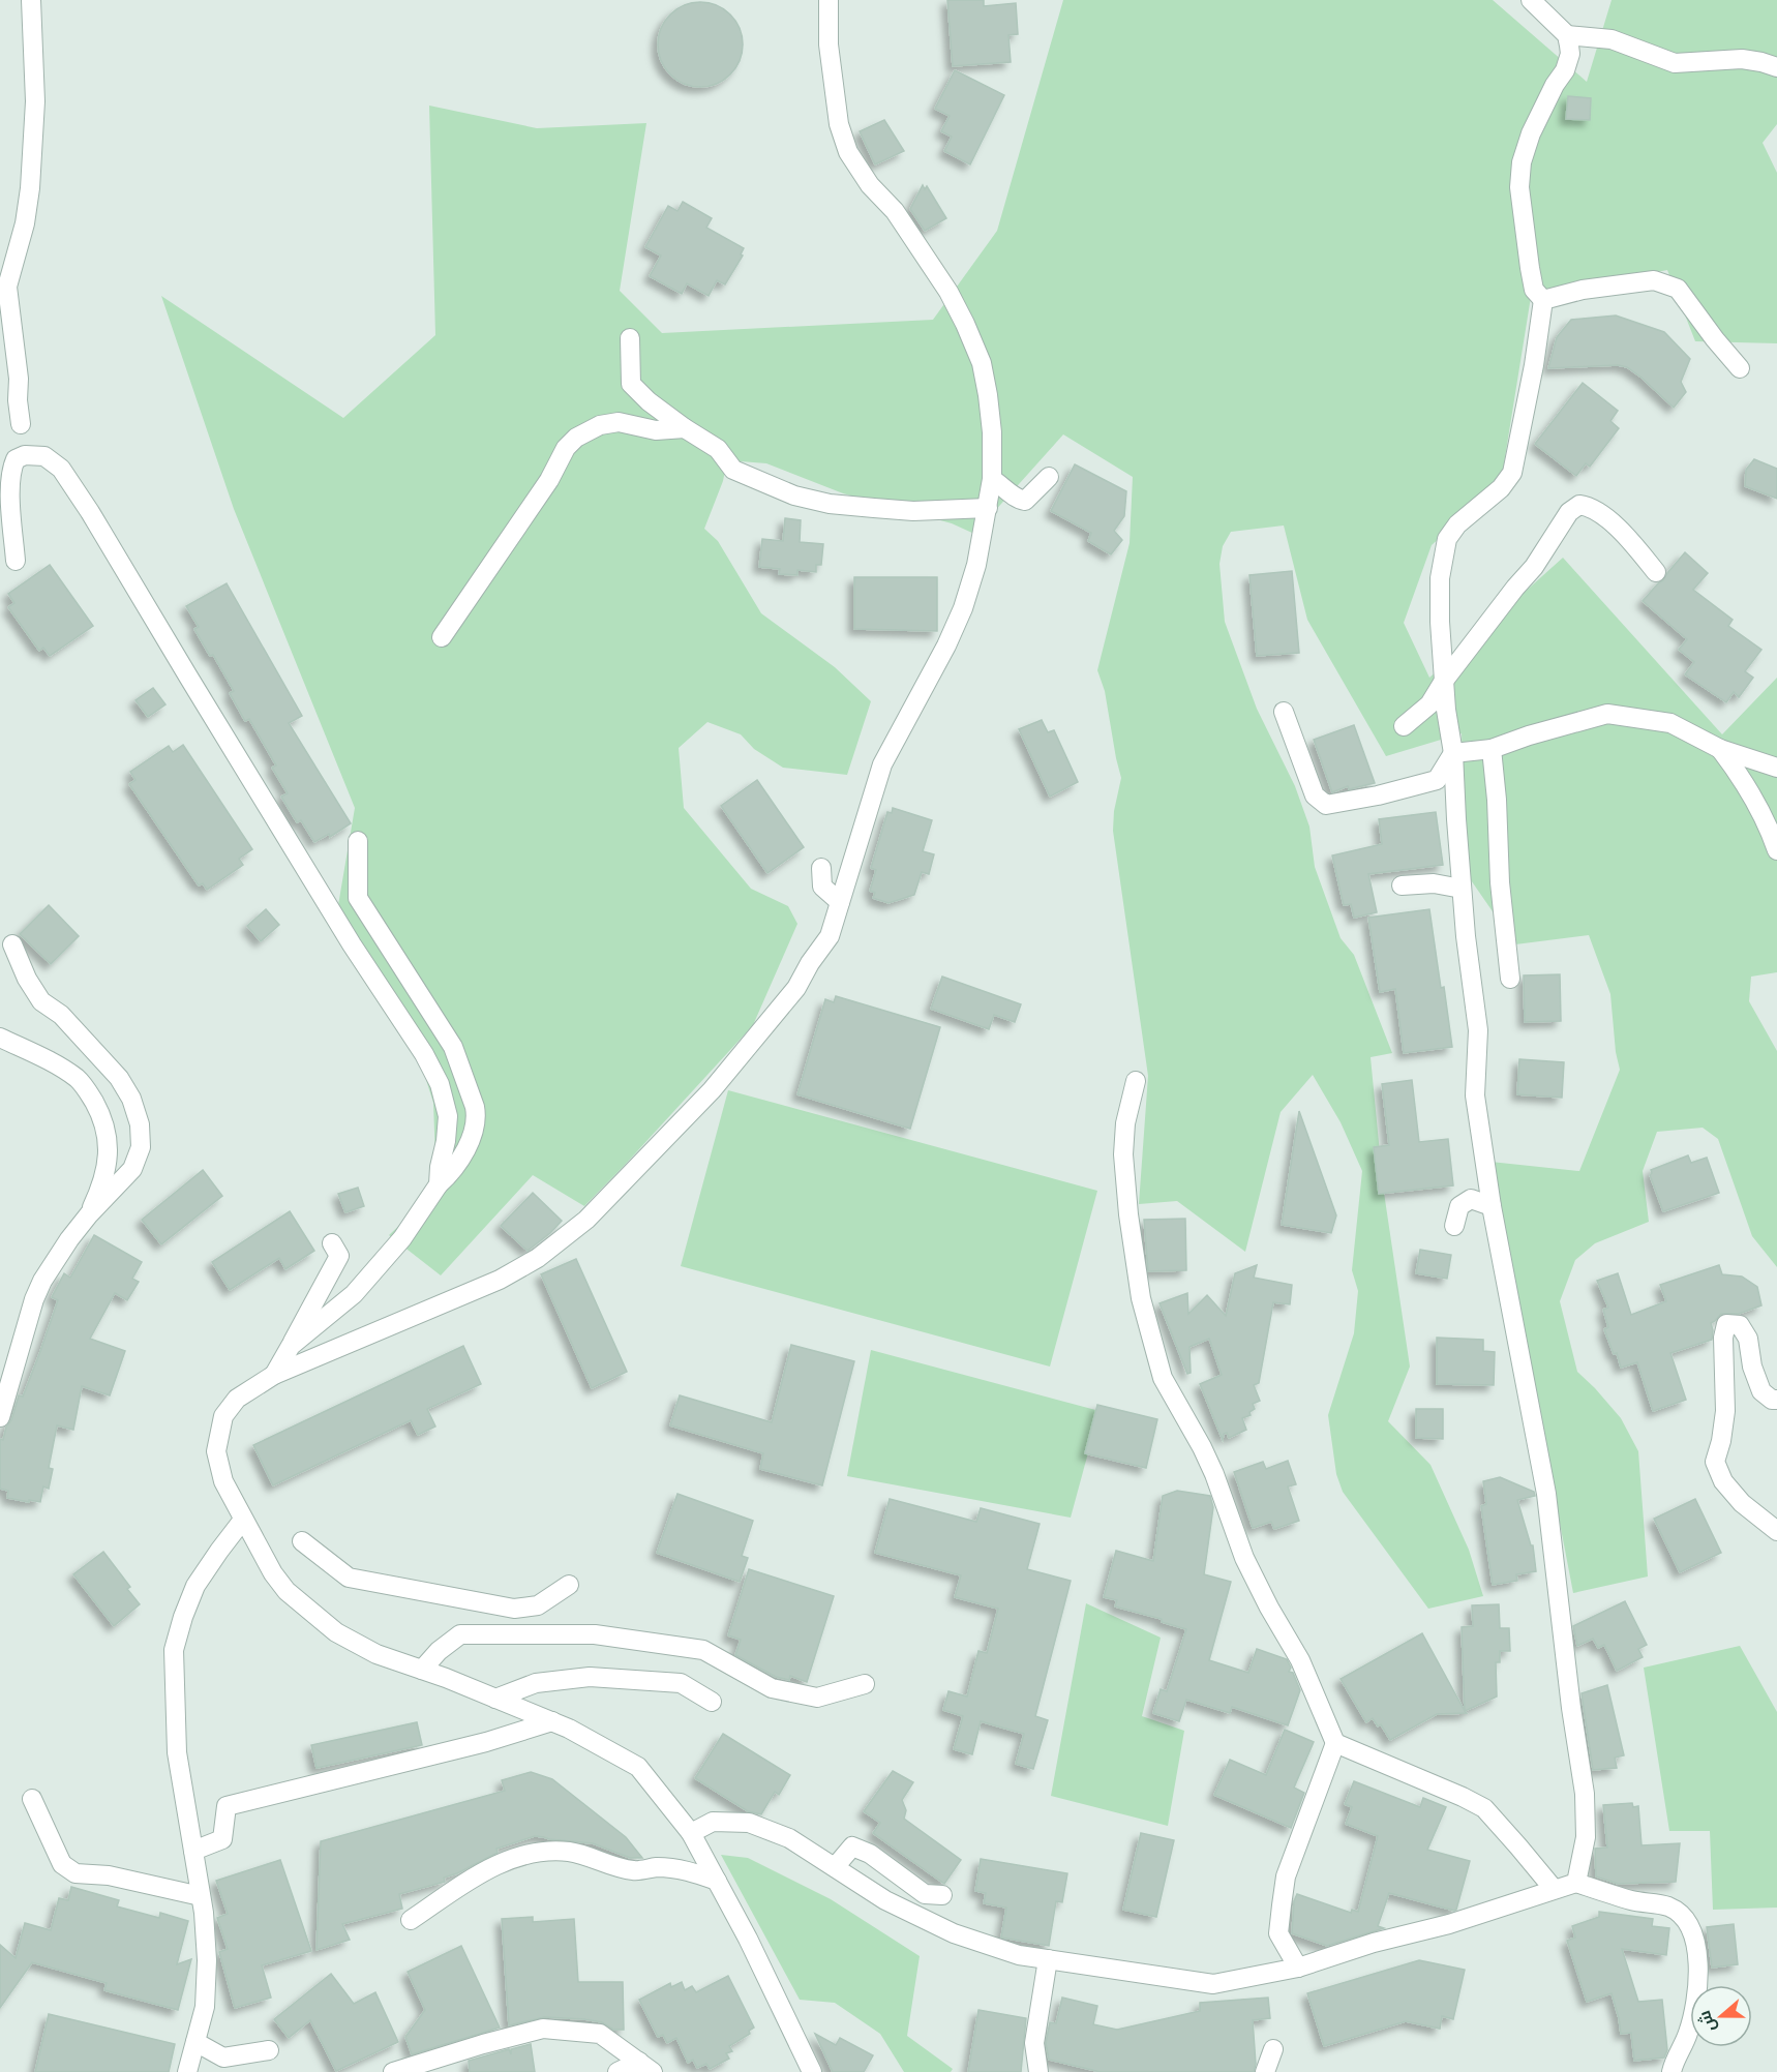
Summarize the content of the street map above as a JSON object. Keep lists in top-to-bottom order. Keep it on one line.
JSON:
{"north":"left"}
